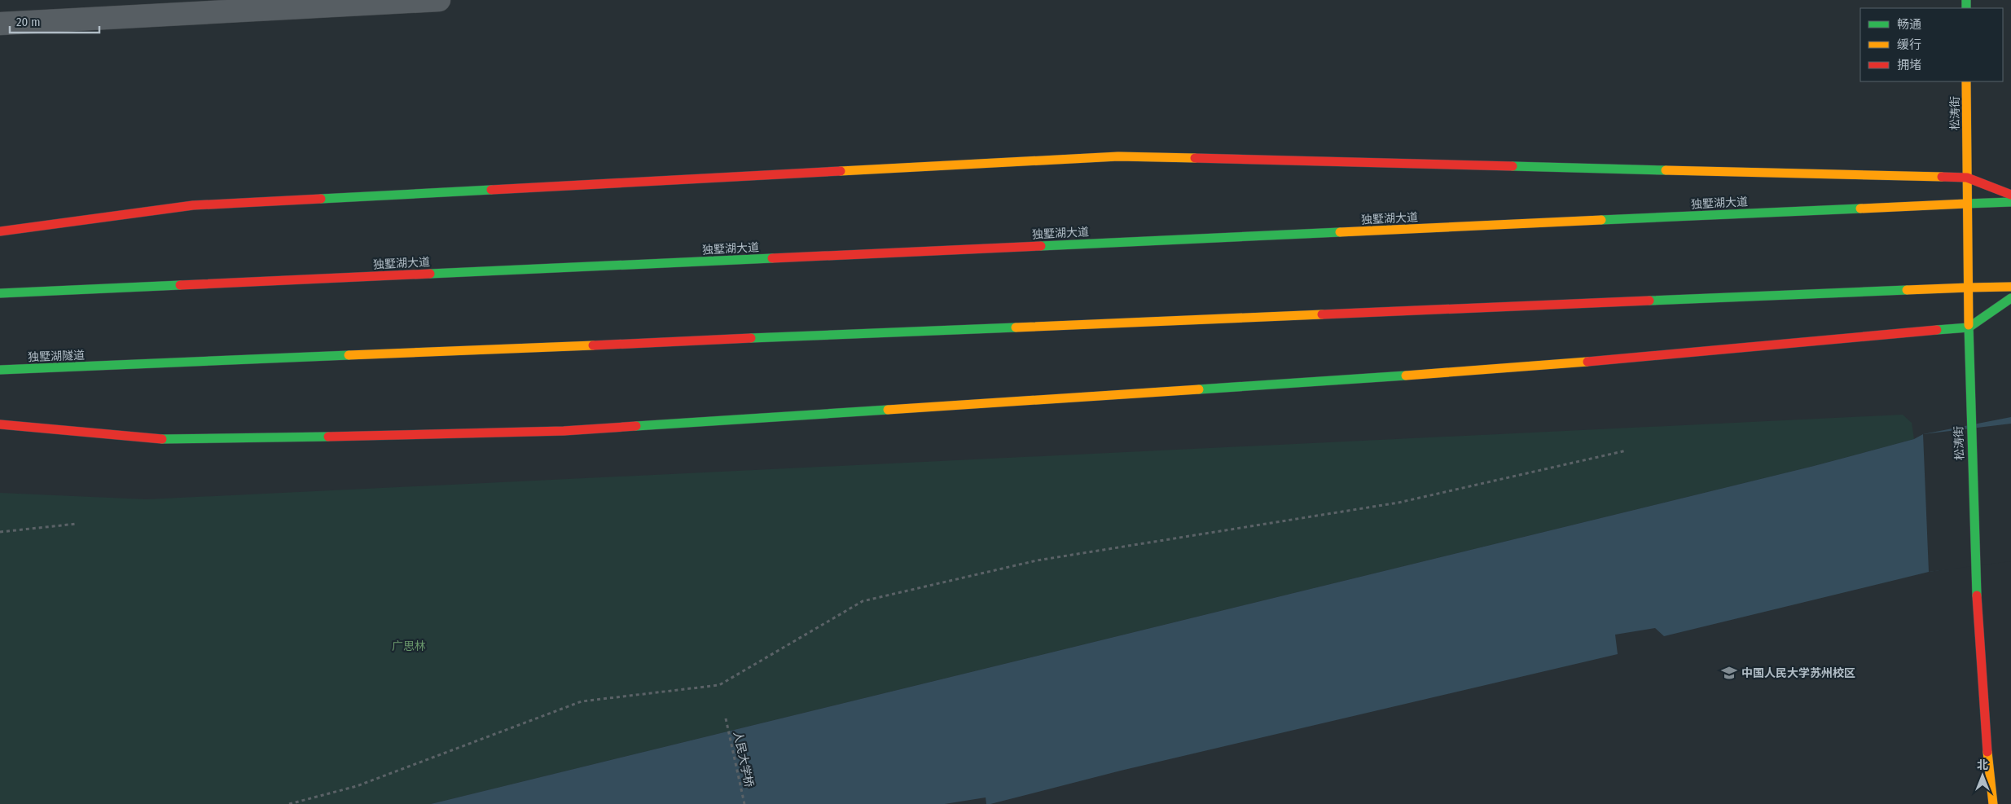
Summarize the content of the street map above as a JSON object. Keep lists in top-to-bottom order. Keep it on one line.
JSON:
{"streets":{"main road":["松涛街","独墅湖大道","独墅湖隧道"],"path":["人民大学桥"]},"crossings":[["松涛街","独墅湖大道"],["松涛街","独墅湖隧道"]],"parks":["广思林"],"places":{"school or university":["中国人民大学苏州校区"]},"legend":["畅通","缓行","拥堵"],"scale_bar":"20 m","north":"top"}
